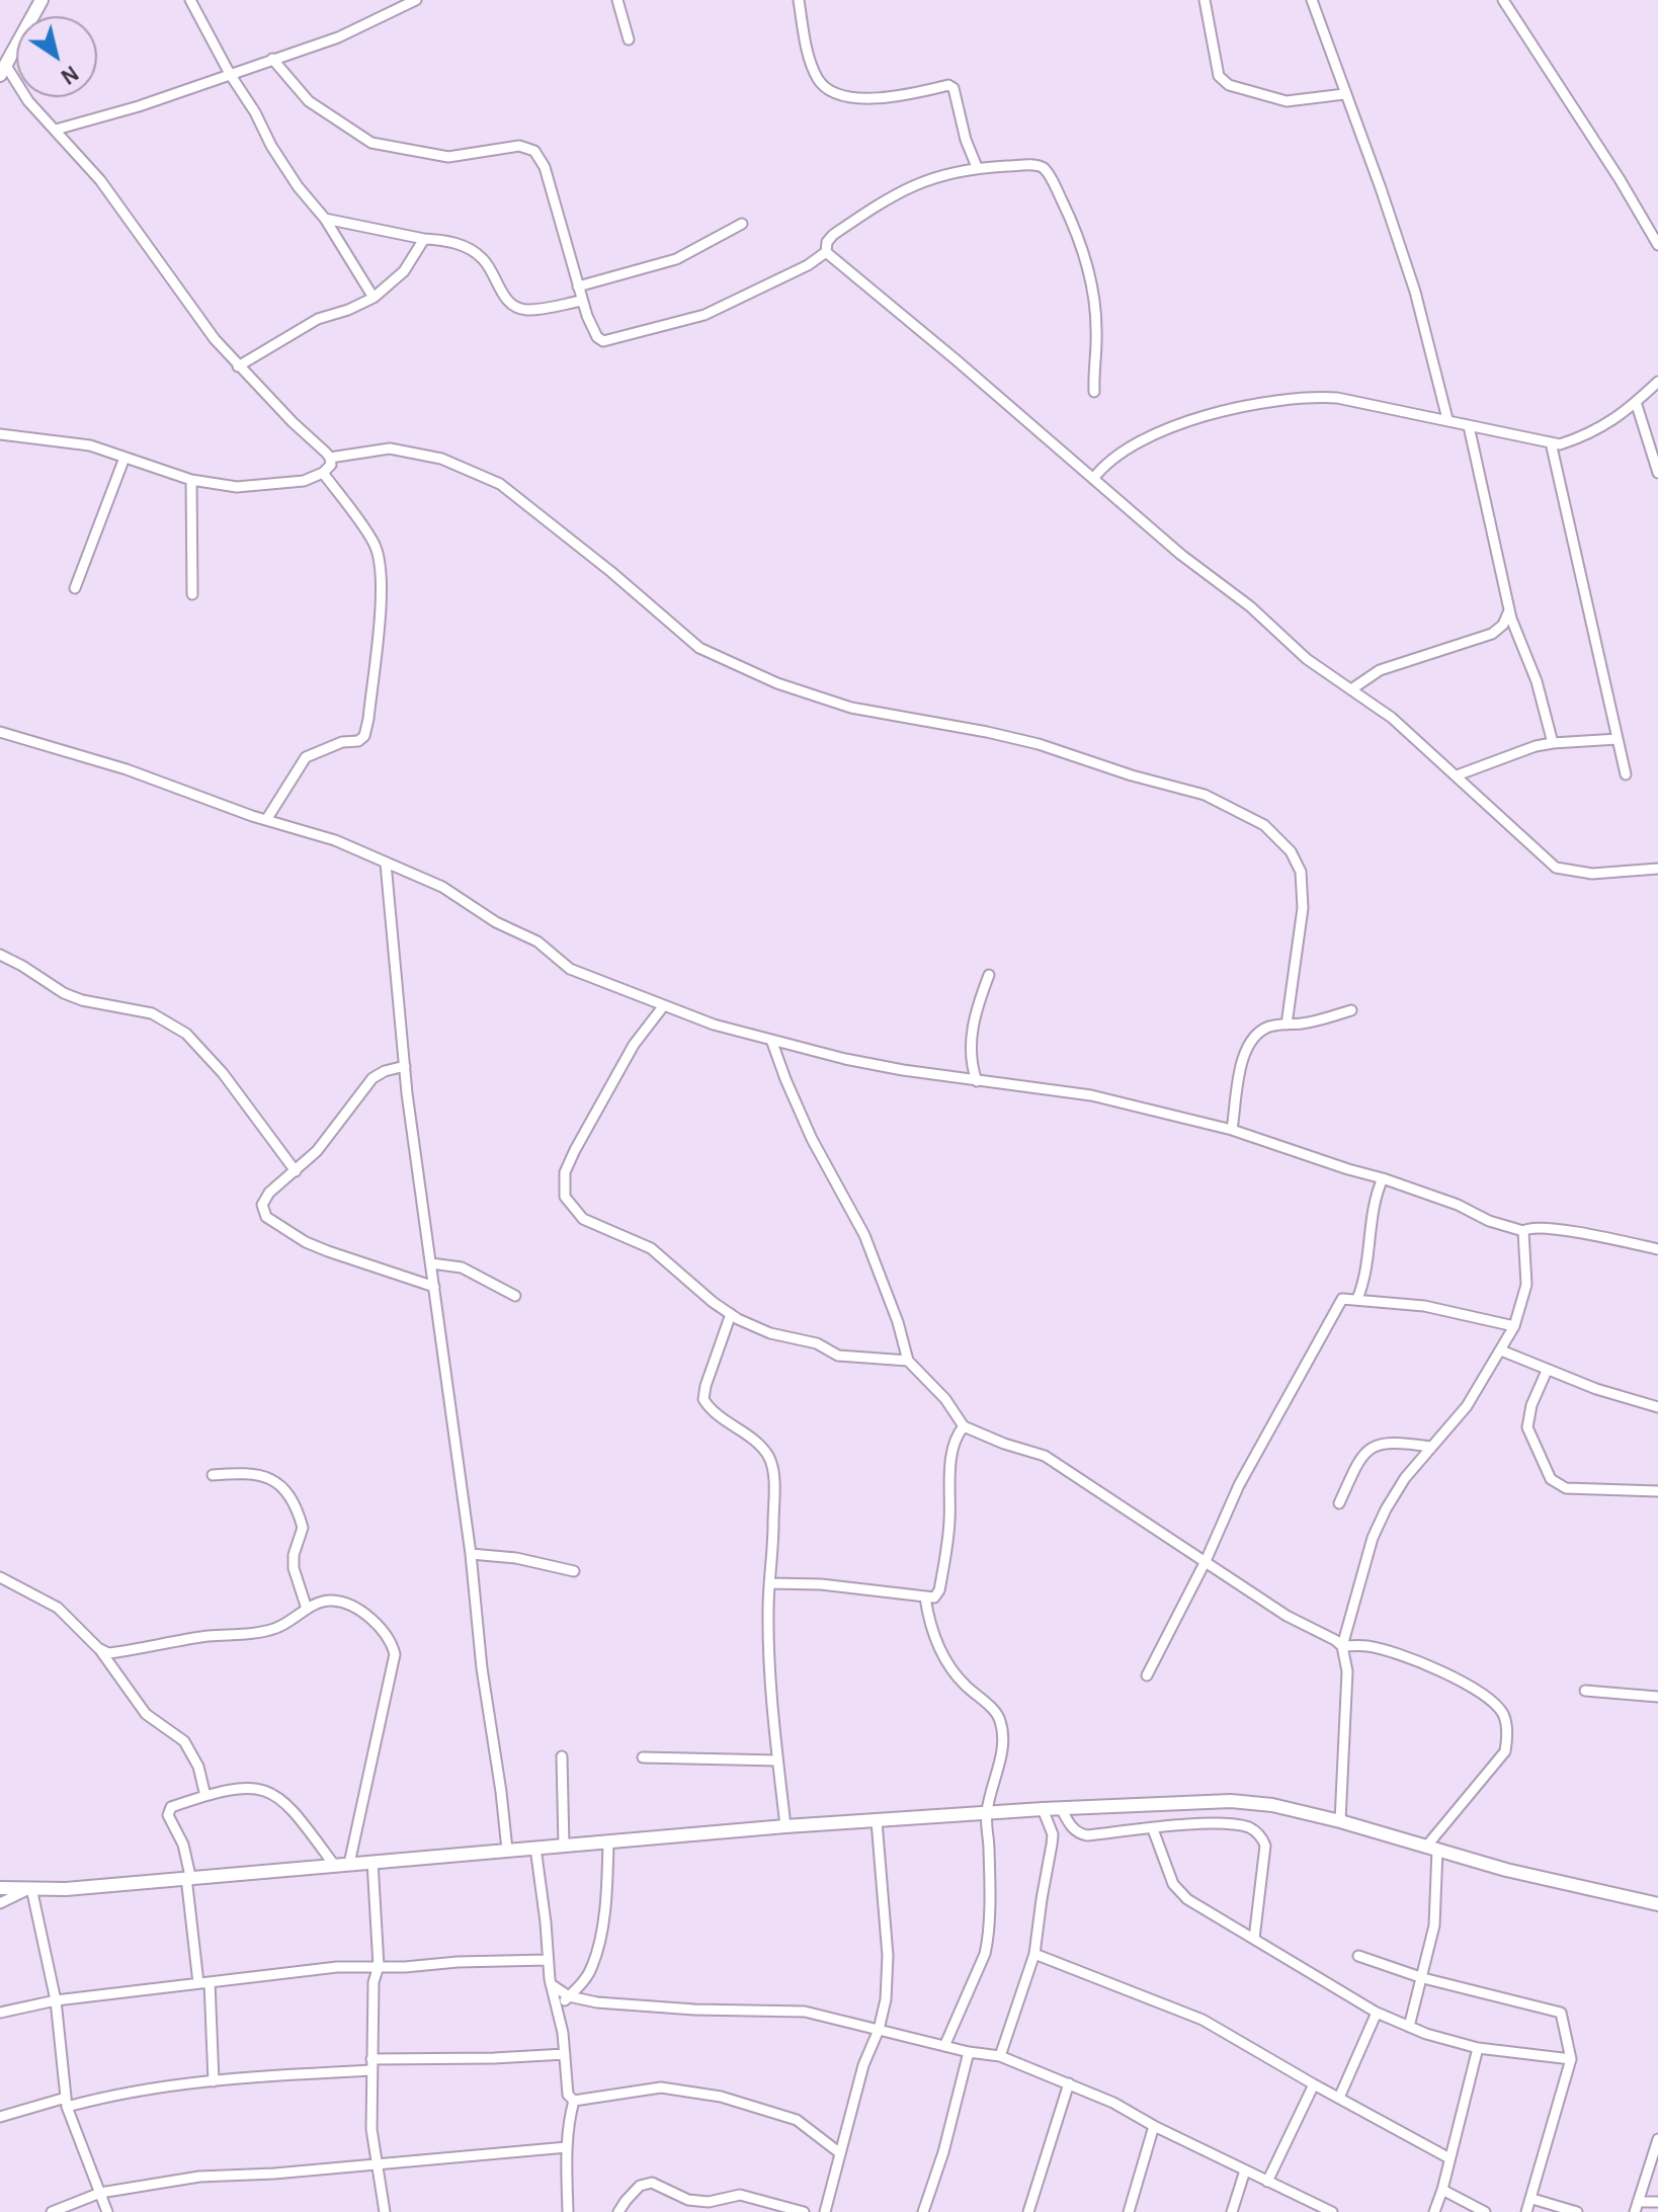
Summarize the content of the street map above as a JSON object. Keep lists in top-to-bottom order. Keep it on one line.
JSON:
{"north":"bottom right"}
